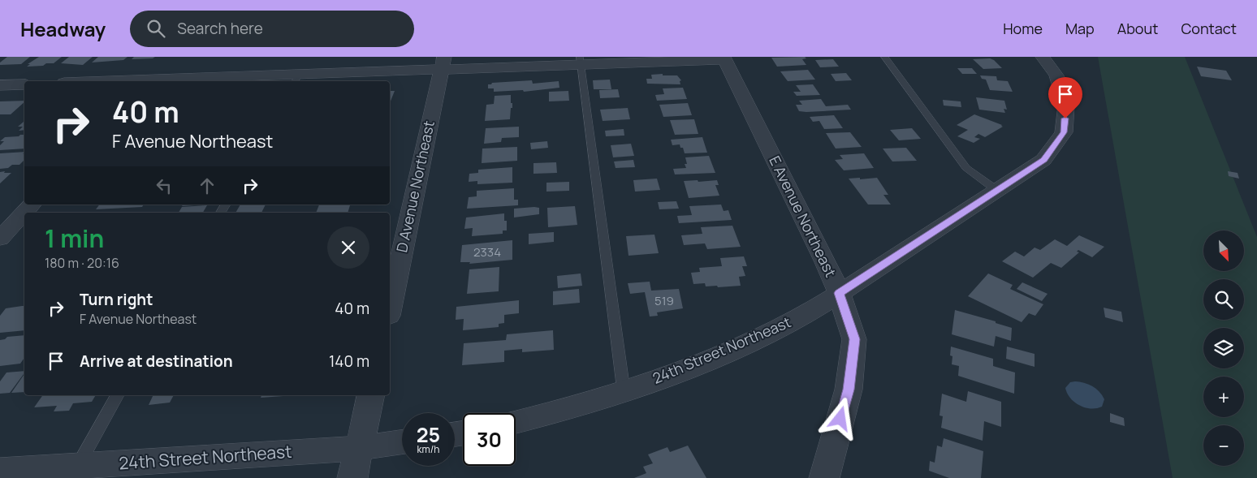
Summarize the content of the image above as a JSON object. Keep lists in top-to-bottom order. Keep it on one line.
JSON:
{"streets":{"street":["D Avenue Northeast","E Avenue Northeast","24th Street Northeast"]},"crossings":[["E Avenue Northeast","24th Street Northeast"]],"house_numbers":["2334","519"],"north":"bottom right","page":{"header":"Headway","search":"Search here","nav":["Home","Map","About","Contact"],"turn":["40 m","F Avenue Northeast"],"heading":["1 min","180 m · 20:16"],"map_buttons":["+","−"],"list":[{"name":"Turn right","note":"F Avenue Northeast","value":"40 m"},{"name":"Arrive at destination","value":"140 m"}],"speed":"25 km/h","limit":"30"}}
